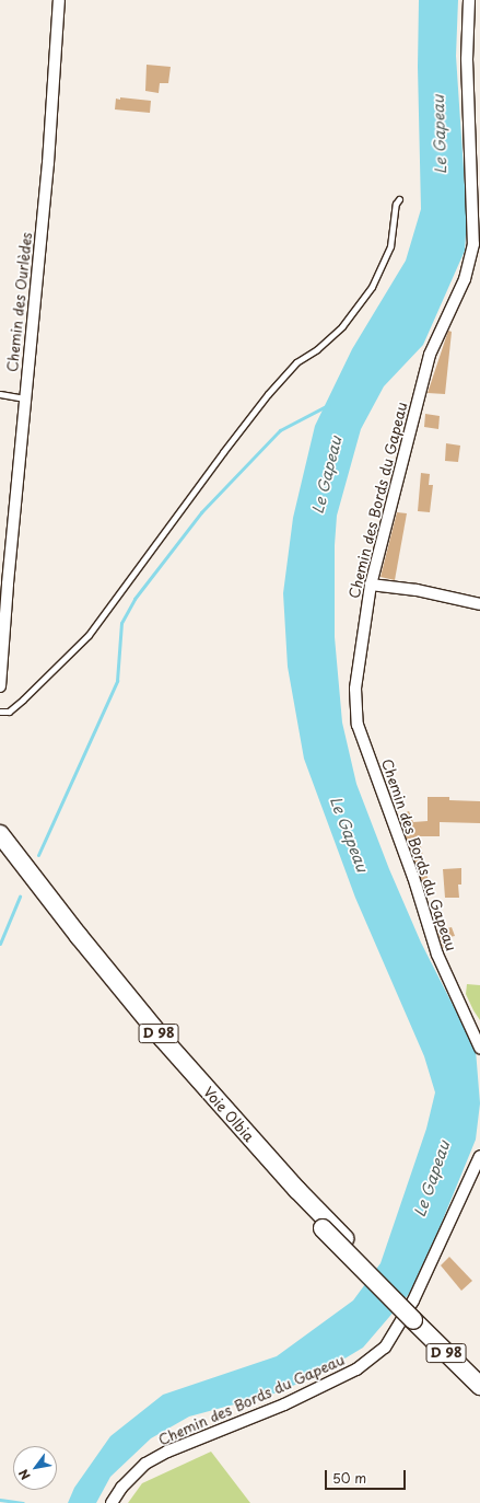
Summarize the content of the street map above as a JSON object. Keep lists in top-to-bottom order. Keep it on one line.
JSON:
{"streets":{"highway":["D 98","Voie Olbia"],"street":["Chemin des Ourlèdes","Chemin des Bords du Gapeau"]},"water":["Le Gapeau"],"scale_bar":"50 m","north":"bottom left"}
